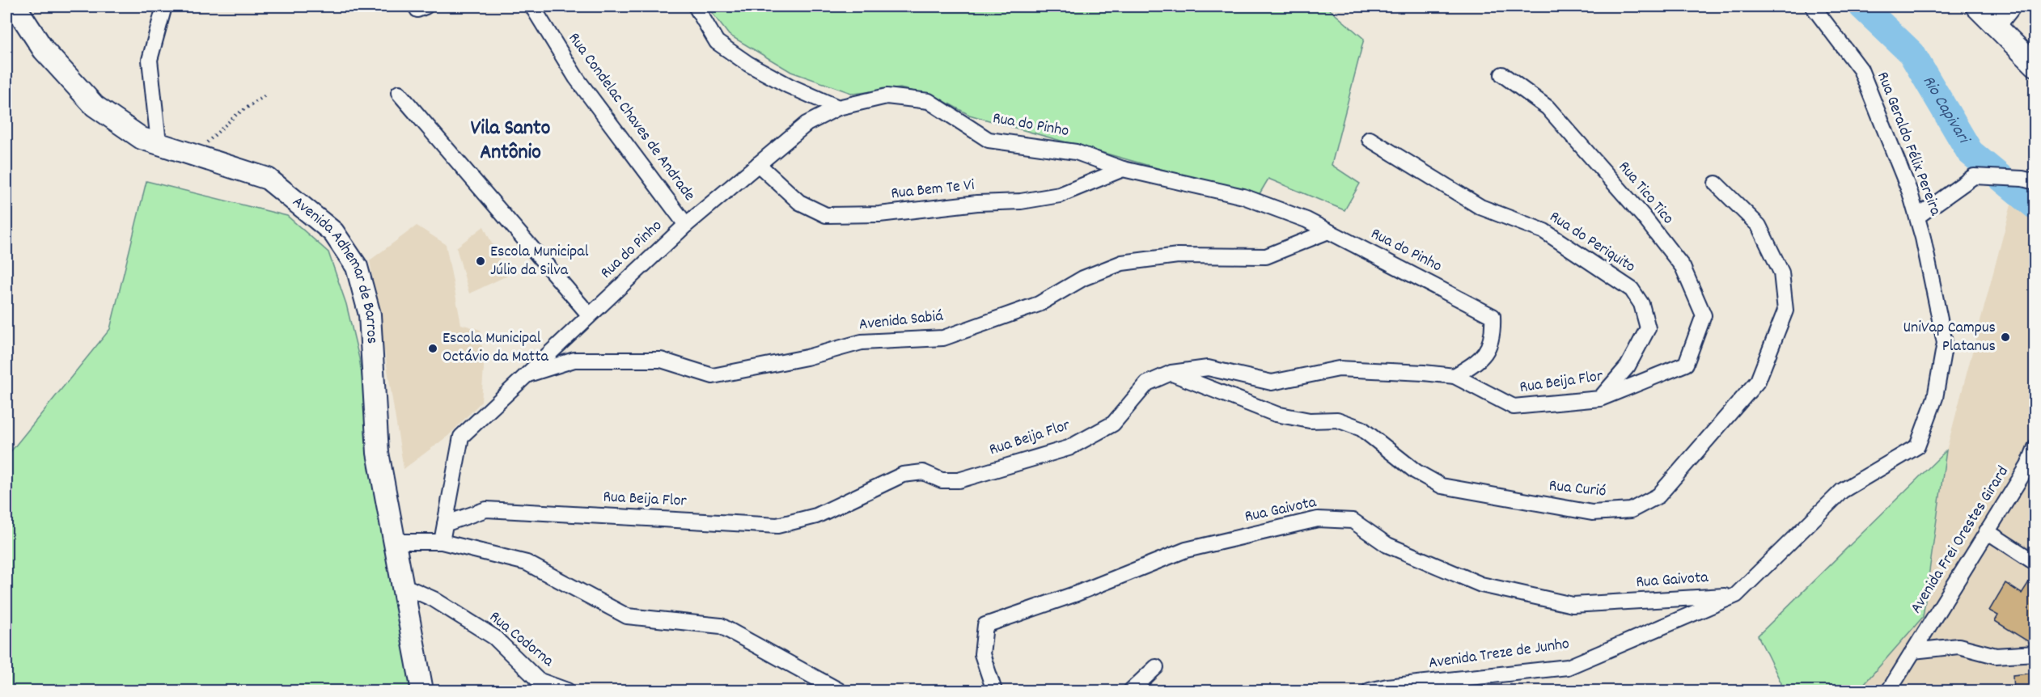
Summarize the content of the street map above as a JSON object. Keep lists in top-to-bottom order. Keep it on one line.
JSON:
{"streets":{"street":["Rua Condelac Chaves de Andrade","Rua do Pinho","Rua Geraldo Félix Pereira","Rua Bem Te Vi","Rua Tico Tico","Rua do Periquito","Avenida Adhemar de Barros","Avenida Sabiá","Rua Beija Flor","Rua Curió","Rua Gaivota","Avenida Frei Orestes Girard","Rua Codorna","Avenida Treze de Junho"]},"crossings":[["Rua Condelac Chaves de Andrade","Rua do Pinho"],["Rua do Pinho","Rua Bem Te Vi"],["Rua do Pinho","Avenida Sabiá"],["Rua do Pinho","Rua Beija Flor"],["Rua Geraldo Félix Pereira","Rua Gaivota"],["Rua Geraldo Félix Pereira","Avenida Treze de Junho"],["Rua Tico Tico","Rua Beija Flor"],["Rua do Periquito","Rua Beija Flor"],["Avenida Adhemar de Barros","Rua Codorna"],["Rua Beija Flor","Rua Curió"],["Rua Gaivota","Avenida Treze de Junho"]],"districts":["Vila Santo Antônio"],"water":["Rio Capivari"],"places":["Escola Municipal Júlio da Silva","UniVap Campus Platanus","Escola Municipal Octávio da Matta"]}
